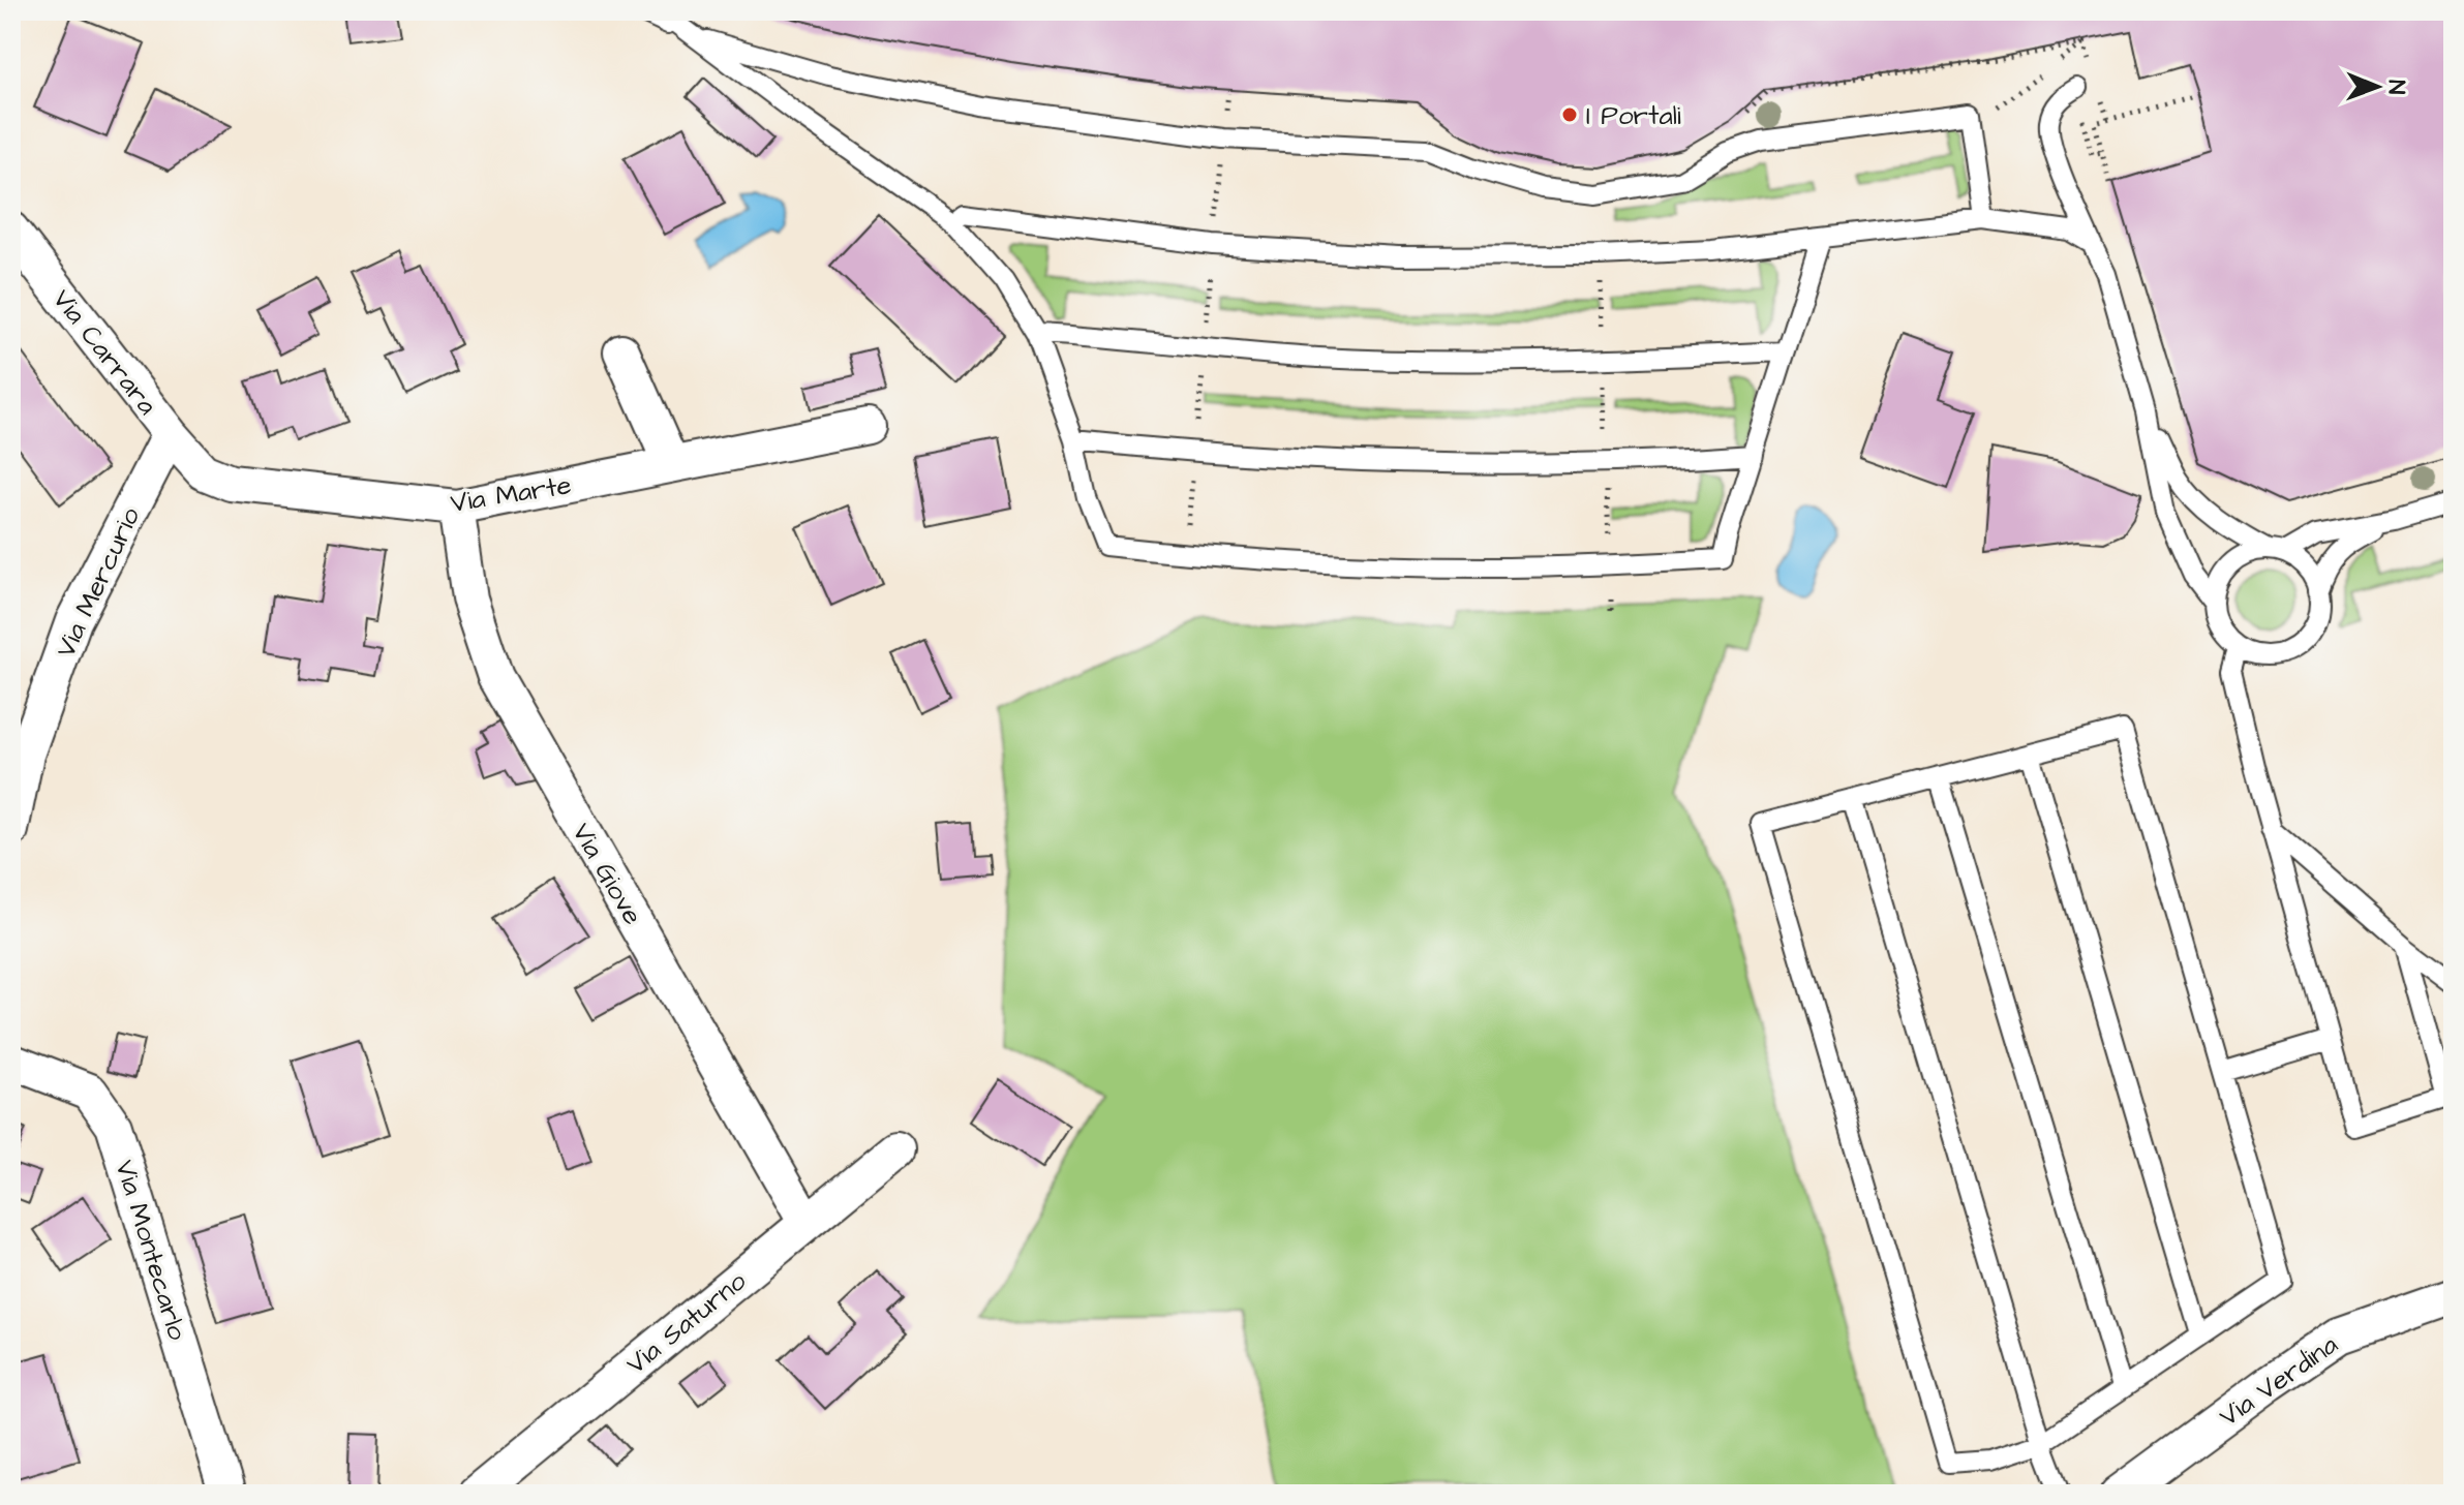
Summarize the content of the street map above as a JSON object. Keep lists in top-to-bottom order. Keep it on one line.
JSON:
{"streets":{"street":["Via Carrara","Via Marte","Via Mercurio","Via Giove","Via Montecarlo","Via Saturno","Via Verdina"]},"crossings":[["Via Carrara","Via Marte"],["Via Carrara","Via Mercurio"],["Via Marte","Via Mercurio"],["Via Marte","Via Giove"],["Via Giove","Via Saturno"]],"places":["I Portali"],"north":"right"}
